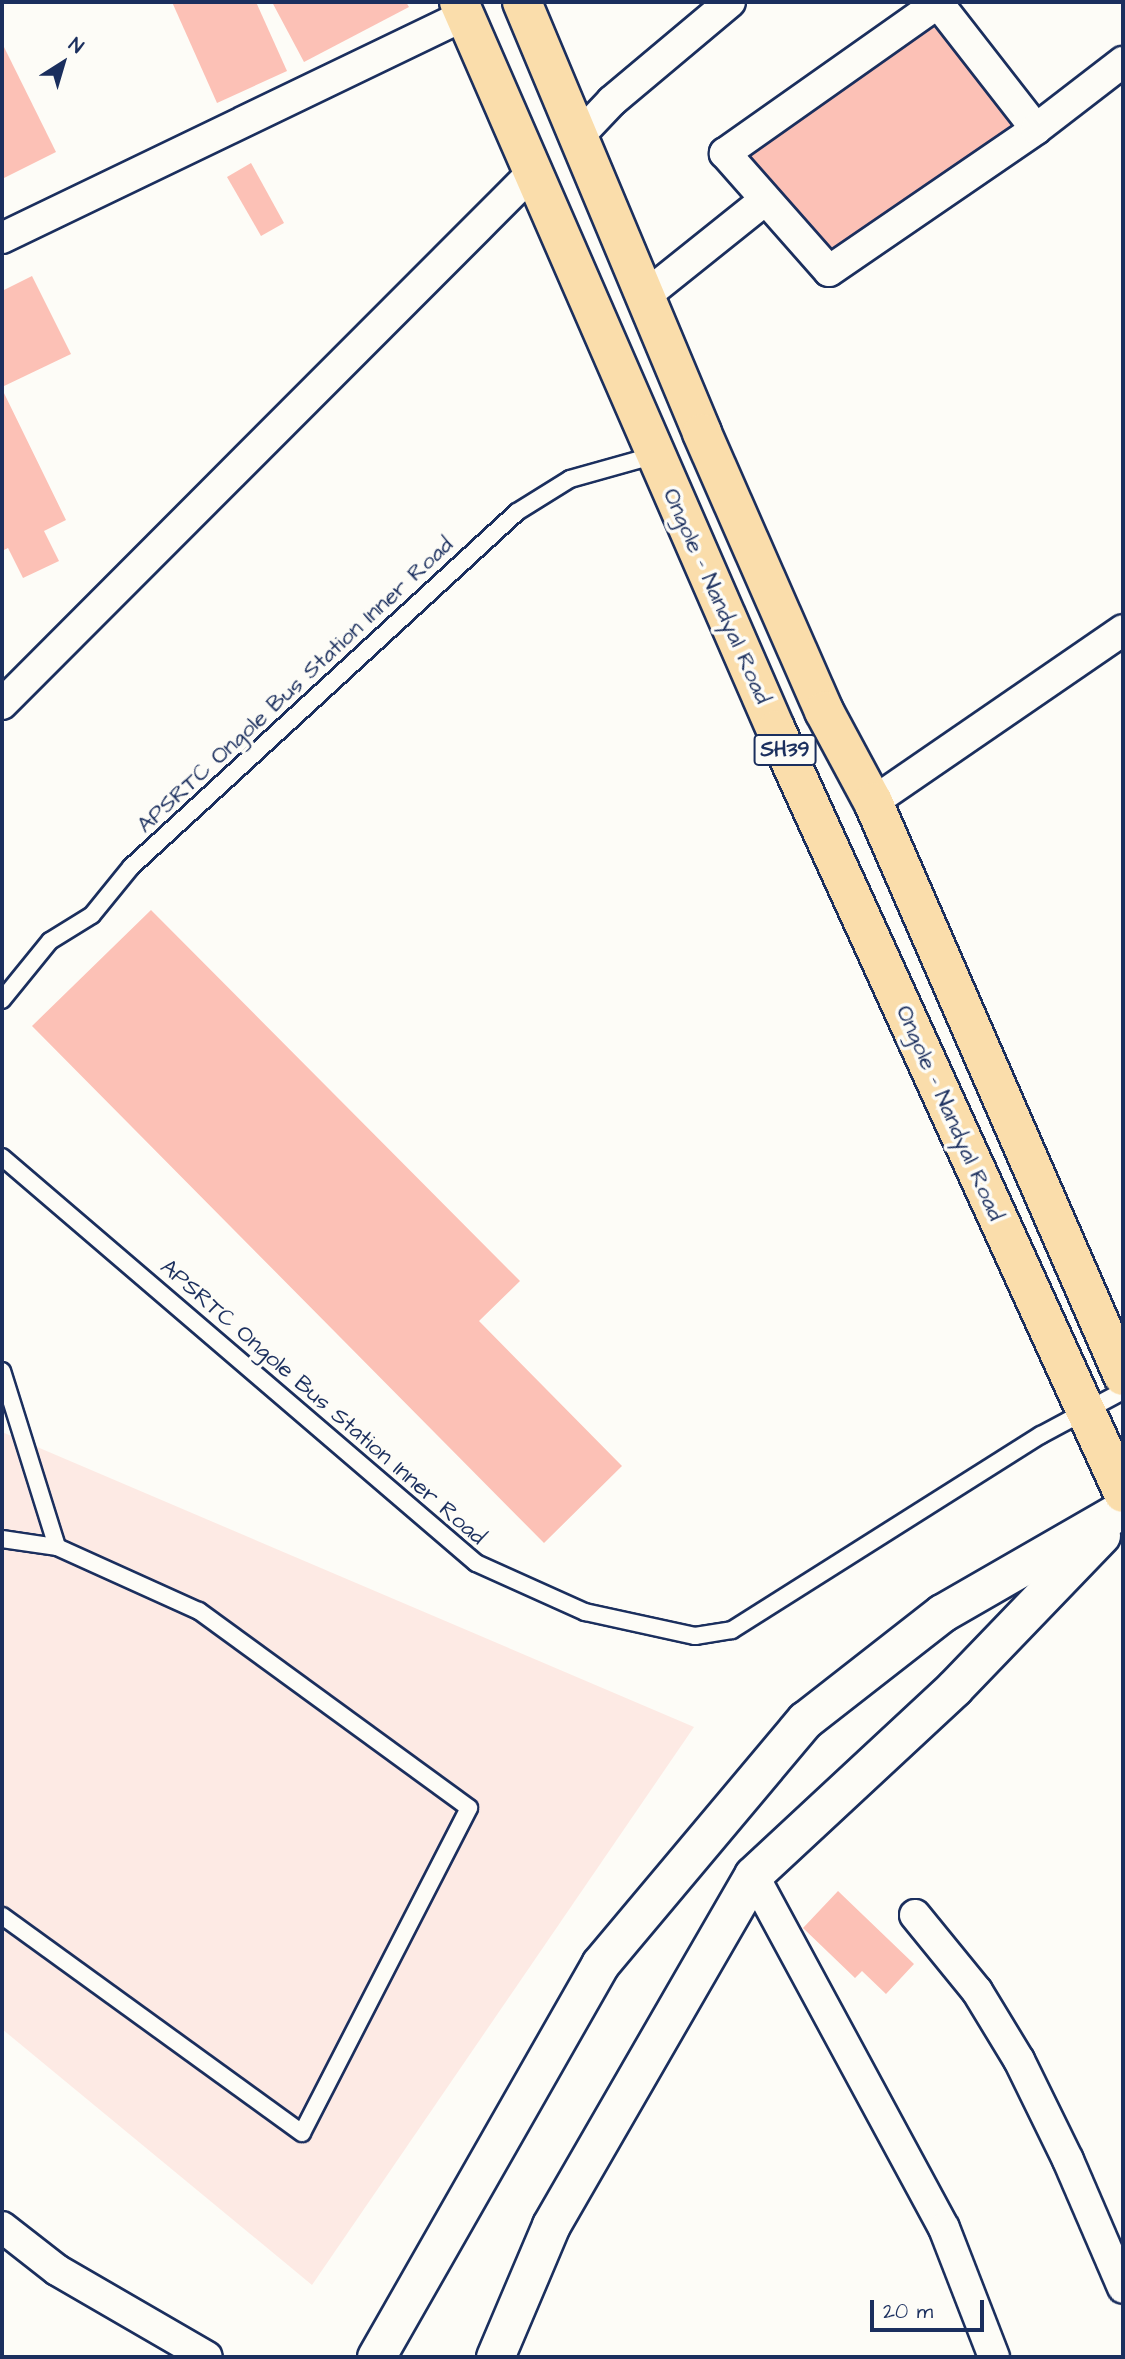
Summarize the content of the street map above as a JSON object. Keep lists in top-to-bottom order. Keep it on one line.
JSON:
{"streets":{"main road":["Ongole - Nandyal Road","SH39"],"lane":["APSRTC Ongole Bus Station Inner Road"]},"crossings":[["Ongole - Nandyal Road","APSRTC Ongole Bus Station Inner Road"]],"scale_bar":"20 m","north":"top right"}
